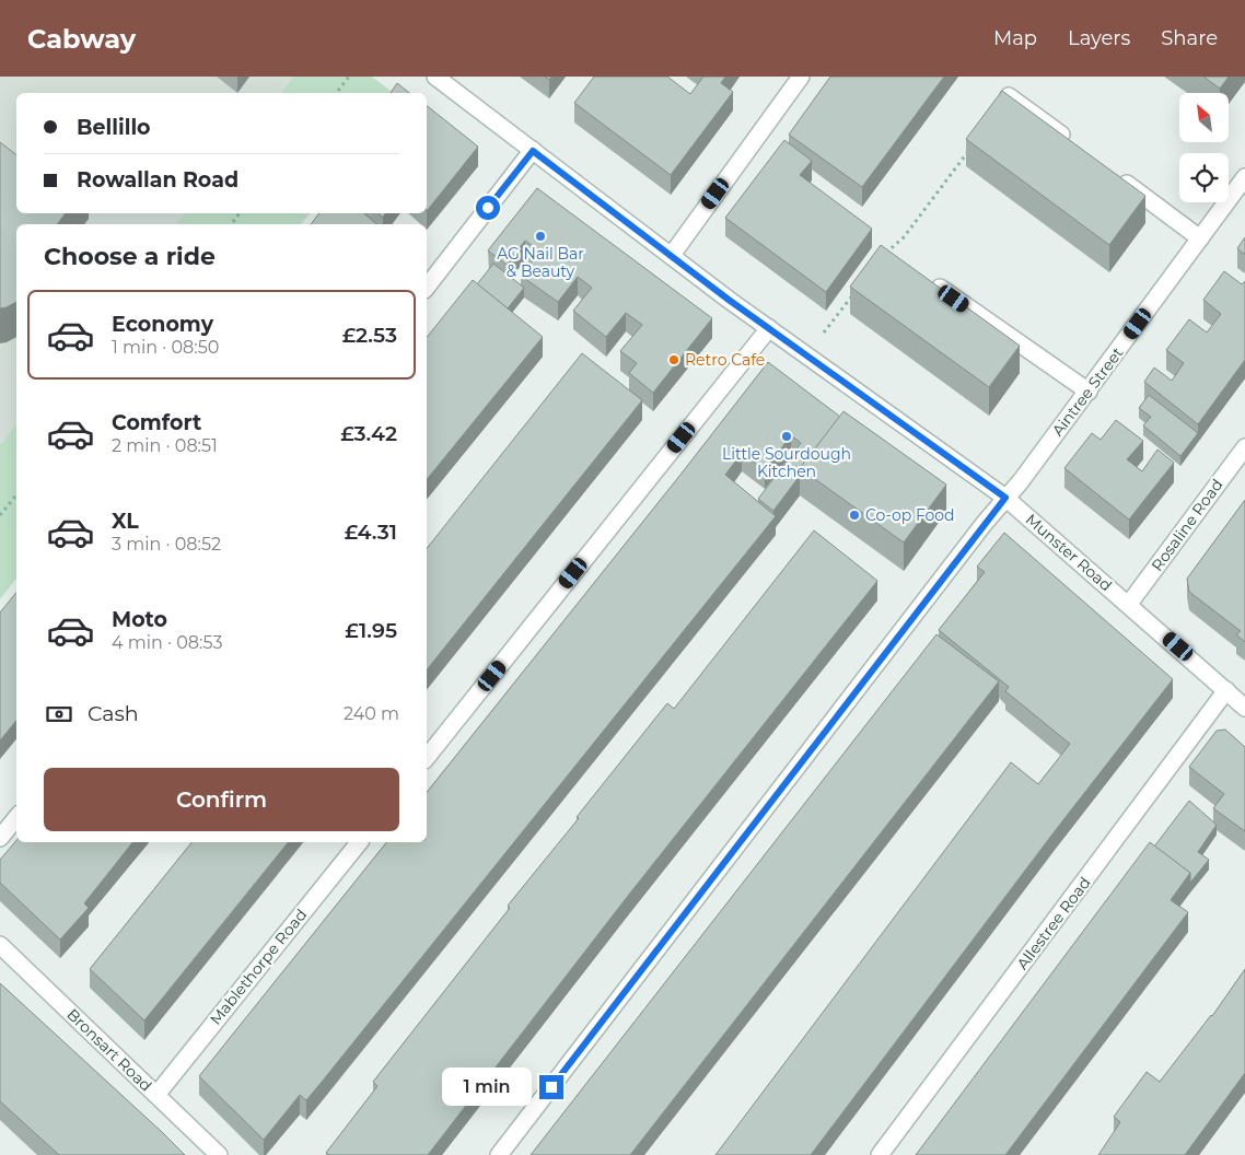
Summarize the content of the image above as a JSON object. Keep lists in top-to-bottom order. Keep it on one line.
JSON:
{"streets":{"street":["Aintree Street","Rosaline Road","Munster Road","Allestree Road","Mablethorpe Road","Bronsart Road"]},"crossings":[["Aintree Street","Munster Road"],["Rosaline Road","Munster Road"],["Munster Road","Allestree Road"],["Mablethorpe Road","Bronsart Road"]],"places":["AG Nail Bar & Beauty","Retro Cafe","Little Sourdough Kitchen","Co-op Food"],"north":"top left","page":{"header":"Cabway","nav":["Map","Layers","Share"],"banner":["Bellillo","Rowallan Road"],"heading":"Choose a ride","list":[{"name":"Economy","note":"1 min · 08:50","value":"£2.53"},{"name":"Comfort","note":"2 min · 08:51","value":"£3.42"},{"name":"XL","note":"3 min · 08:52","value":"£4.31"},{"name":"Moto","note":"4 min · 08:53","value":"£1.95"}],"pay":["Cash","240 m"],"buttons":"Confirm","bubble":"1 min"}}
